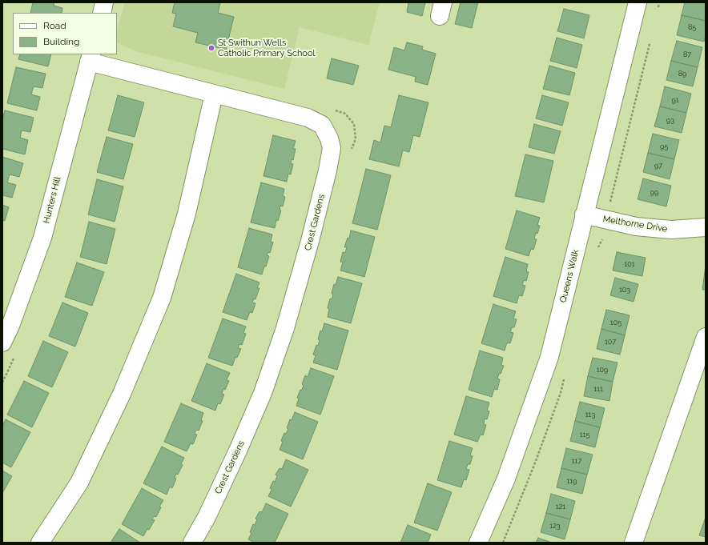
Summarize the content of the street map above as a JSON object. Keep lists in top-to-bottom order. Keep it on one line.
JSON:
{"streets":{"street":["Hunters Hill","Crest Gardens","Melthorne Drive","Queens Walk"]},"crossings":[["Hunters Hill","Crest Gardens"],["Melthorne Drive","Queens Walk"]],"places":["St Swithun Wells Catholic Primary School"],"house_numbers":["85","87","89","91","93","95","97","99","101","103","105","107","109","111","113","115","117","119","121","123"],"legend":["Road","Building"]}
